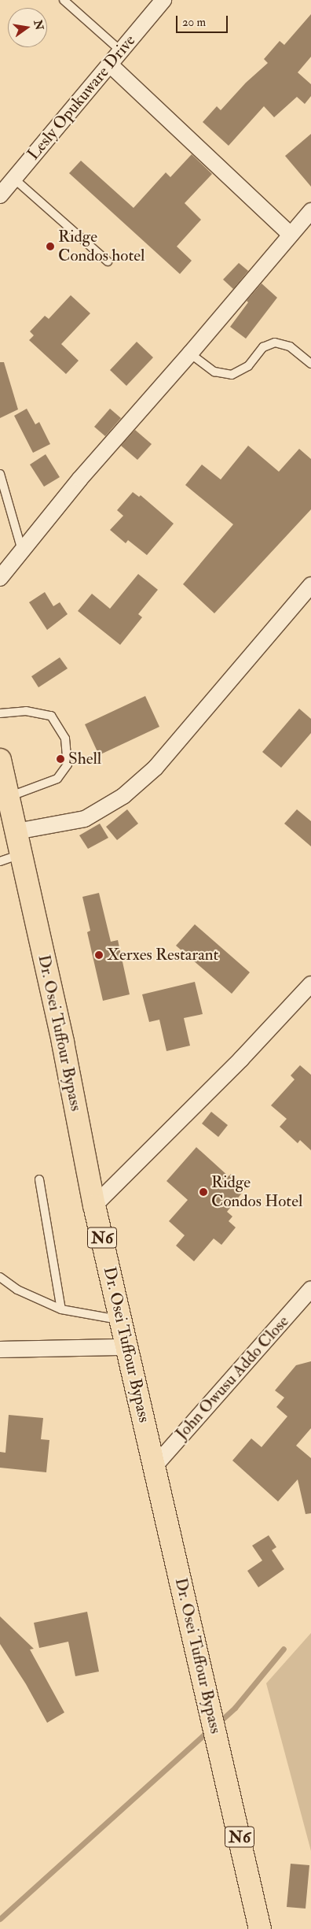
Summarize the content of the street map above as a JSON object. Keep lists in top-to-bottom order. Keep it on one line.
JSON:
{"streets":{"highway":["Dr. Osei Tuffour Bypass","N6"],"street":["Lesly Opukuware Drive","John Owusu Addo Close"]},"crossings":[["Dr. Osei Tuffour Bypass","John Owusu Addo Close"]],"places":["Ridge Condos hotel","Shell","Xerxes Restarant","Ridge Condos Hotel"],"scale_bar":"20 m","north":"right"}
